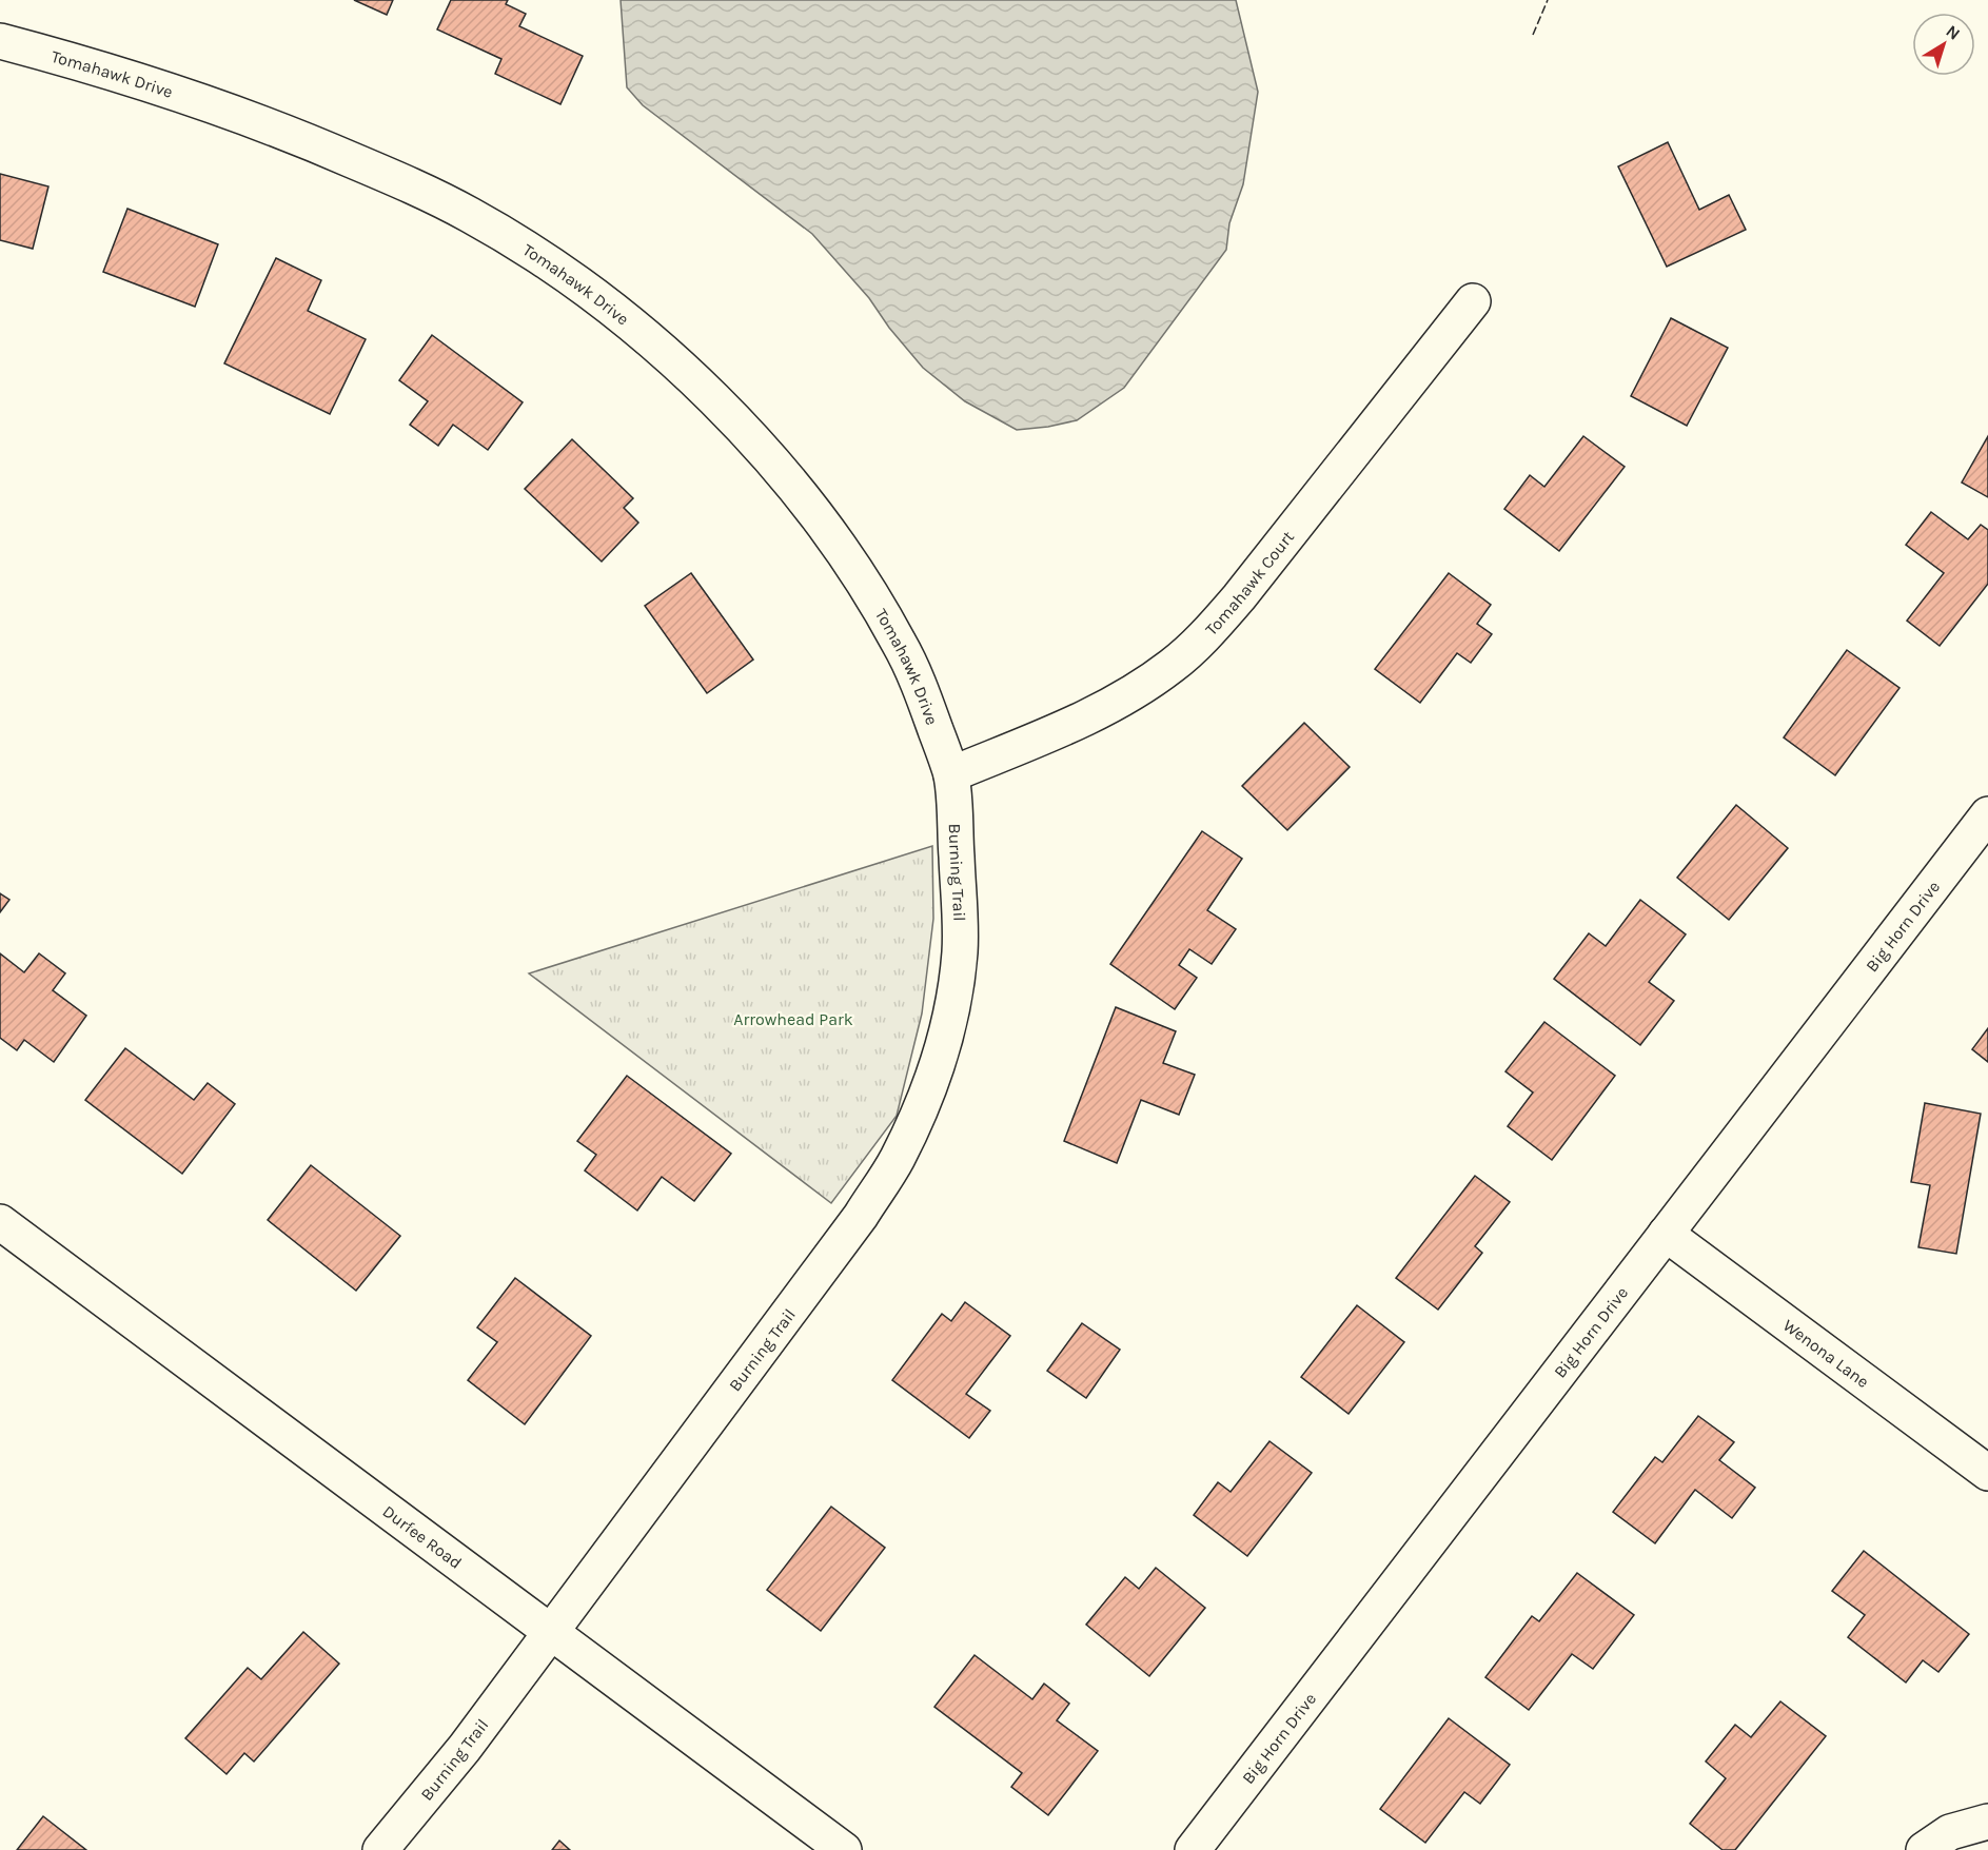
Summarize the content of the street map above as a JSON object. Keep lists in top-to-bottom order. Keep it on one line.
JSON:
{"streets":{"street":["Tomahawk Drive","Tomahawk Court","Burning Trail","Big Horn Drive","Wenona Lane","Durfee Road"]},"crossings":[["Tomahawk Drive","Tomahawk Court"],["Tomahawk Drive","Burning Trail"],["Tomahawk Court","Burning Trail"],["Burning Trail","Durfee Road"],["Big Horn Drive","Wenona Lane"]],"parks":["Arrowhead Park"],"north":"top right"}
